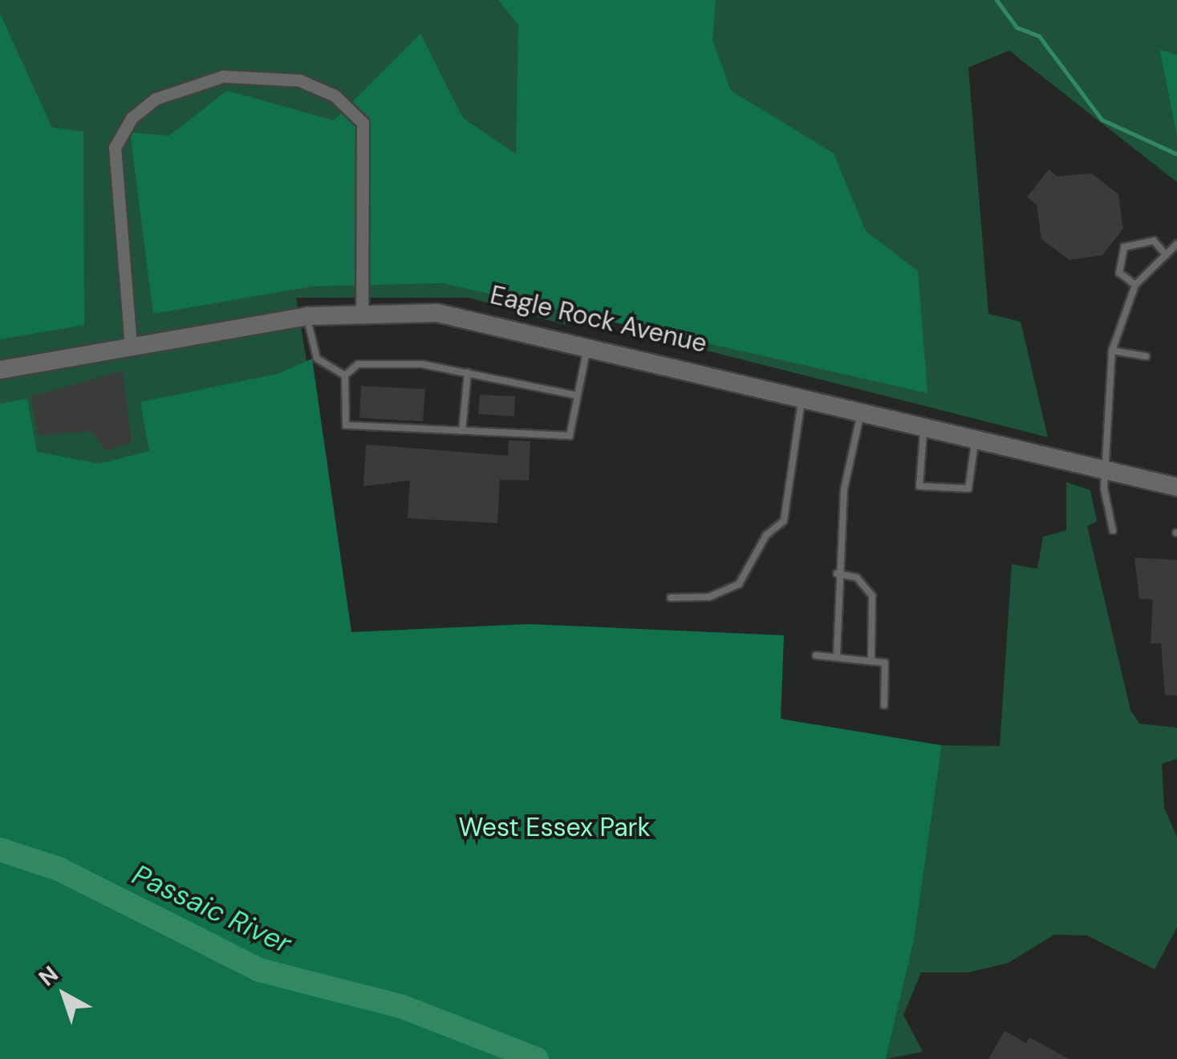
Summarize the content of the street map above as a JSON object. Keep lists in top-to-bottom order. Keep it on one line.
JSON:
{"streets":{"main road":["Eagle Rock Avenue"]},"water":["Passaic River"],"parks":["West Essex Park"],"north":"top left"}
